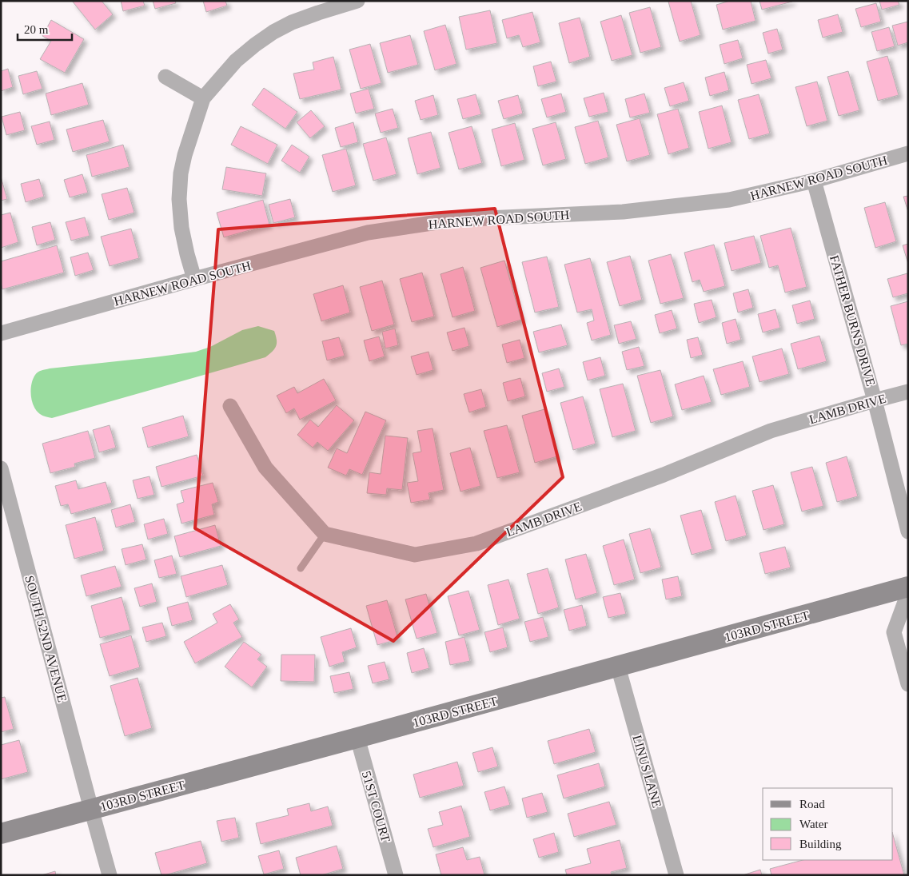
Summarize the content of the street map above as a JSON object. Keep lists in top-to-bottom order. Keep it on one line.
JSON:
{"streets":{"main road":["103RD STREET"],"street":["HARNEW ROAD SOUTH","FATHER BURNS DRIVE","LAMB DRIVE","SOUTH 52ND AVENUE","LINUS LANE","51ST COURT"]},"crossings":[["HARNEW ROAD SOUTH","FATHER BURNS DRIVE"],["FATHER BURNS DRIVE","LAMB DRIVE"],["103RD STREET","SOUTH 52ND AVENUE"],["103RD STREET","LINUS LANE"],["103RD STREET","51ST COURT"]],"legend":["Road","Water","Building"],"scale_bar":"20 m"}
